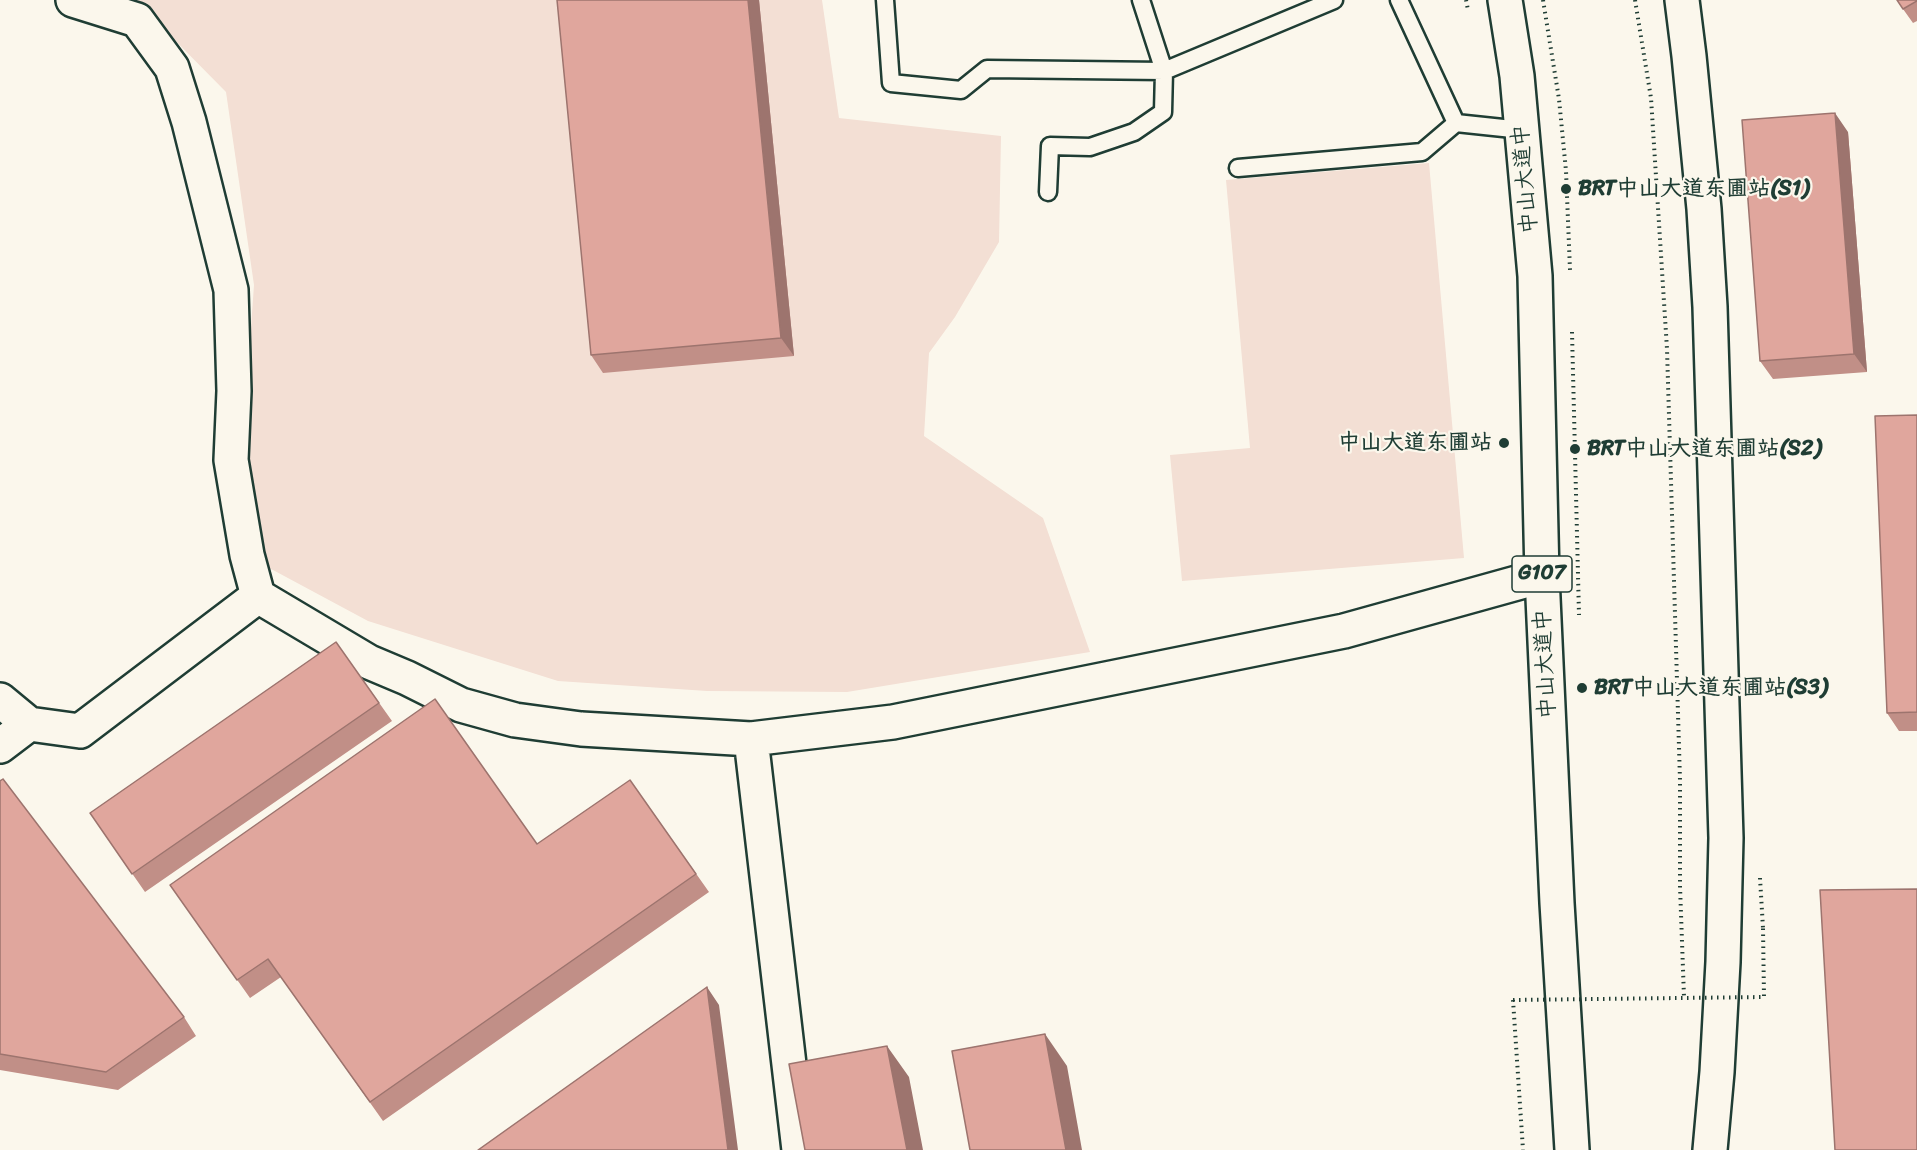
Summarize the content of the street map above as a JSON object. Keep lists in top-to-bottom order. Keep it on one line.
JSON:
{"streets":{"main road":["中山大道中","G107"]},"places":["BRT中山大道东圃站(S1)","中山大道东圃站","BRT中山大道东圃站(S2)","BRT中山大道东圃站(S3)"]}
